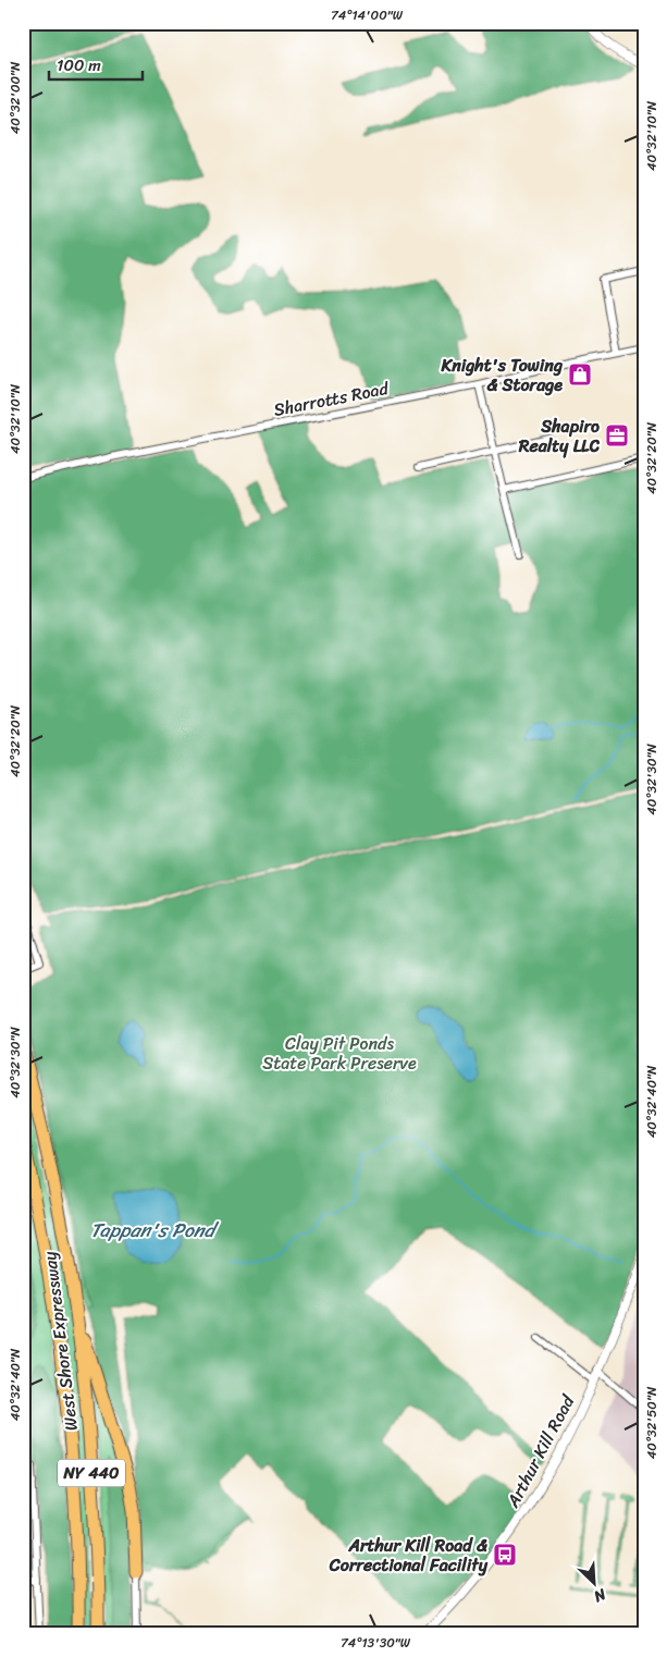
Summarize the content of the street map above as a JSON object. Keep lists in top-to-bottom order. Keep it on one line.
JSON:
{"streets":{"highway":["West Shore Expressway","NY 440"],"street":["Sharrotts Road","Arthur Kill Road"]},"water":["Tappan's Pond"],"parks":["Clay Pit Ponds State Park Preserve"],"places":{"shop":["Knight's Towing & Storage"],"office":["Shapiro Realty LLC"],"bus stop":["Arthur Kill Road & Correctional Facility"]},"scale_bar":"100 m","north":"bottom right","coordinates":["74°14'00\"W","40°32'00\"N","40°32'10\"N","40°32'20\"N","40°32'30\"N","40°32'40\"N","40°32'50\"N","74°13'30\"W"]}
